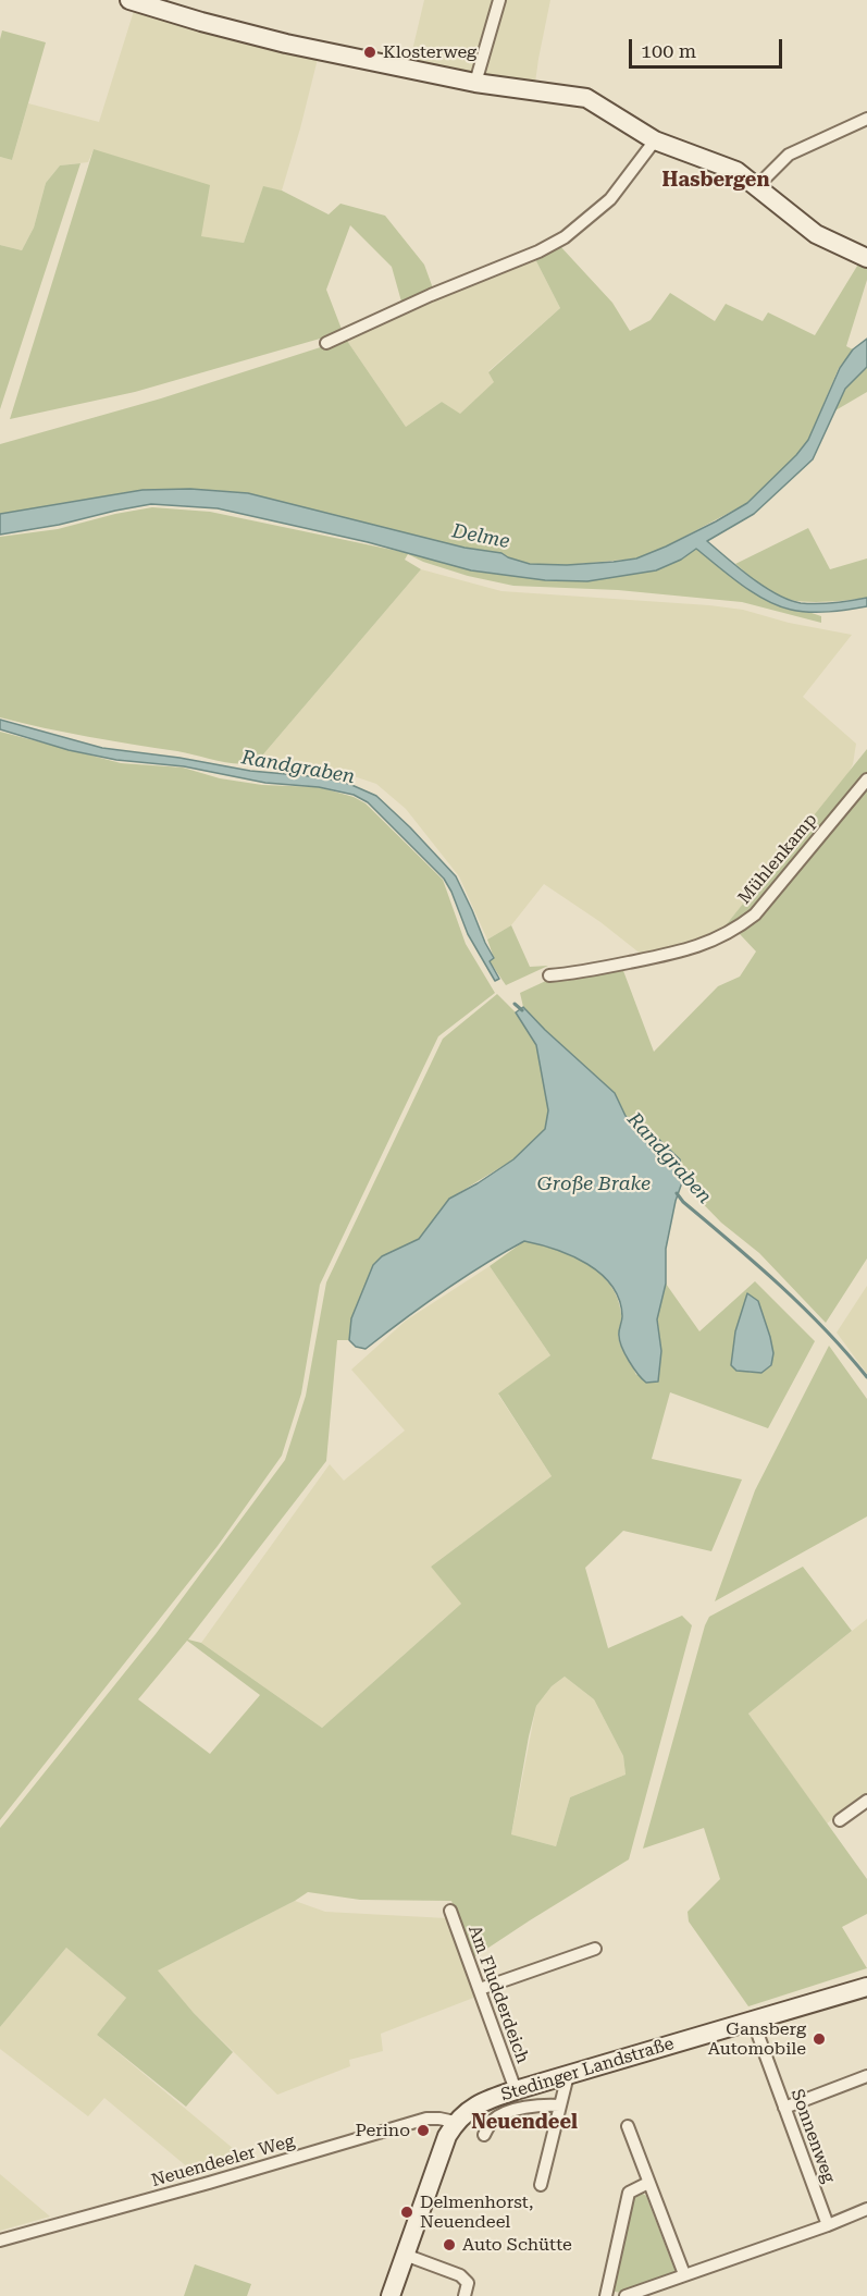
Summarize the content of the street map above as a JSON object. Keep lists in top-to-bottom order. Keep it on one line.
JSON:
{"streets":{"street":["Mühlenkamp","Am Fludderdeich","Stedinger Landstraße","Sonnenweg","Neuendeeler Weg"]},"crossings":[["Am Fludderdeich","Stedinger Landstraße"],["Stedinger Landstraße","Sonnenweg"],["Stedinger Landstraße","Neuendeeler Weg"]],"districts":["Hasbergen","Neuendeel"],"water":["Delme","Randgraben","Große Brake"],"places":["Klosterweg","Gansberg Automobile","Perino","Delmenhorst, Neuendeel","Auto Schütte"],"scale_bar":"100 m"}
